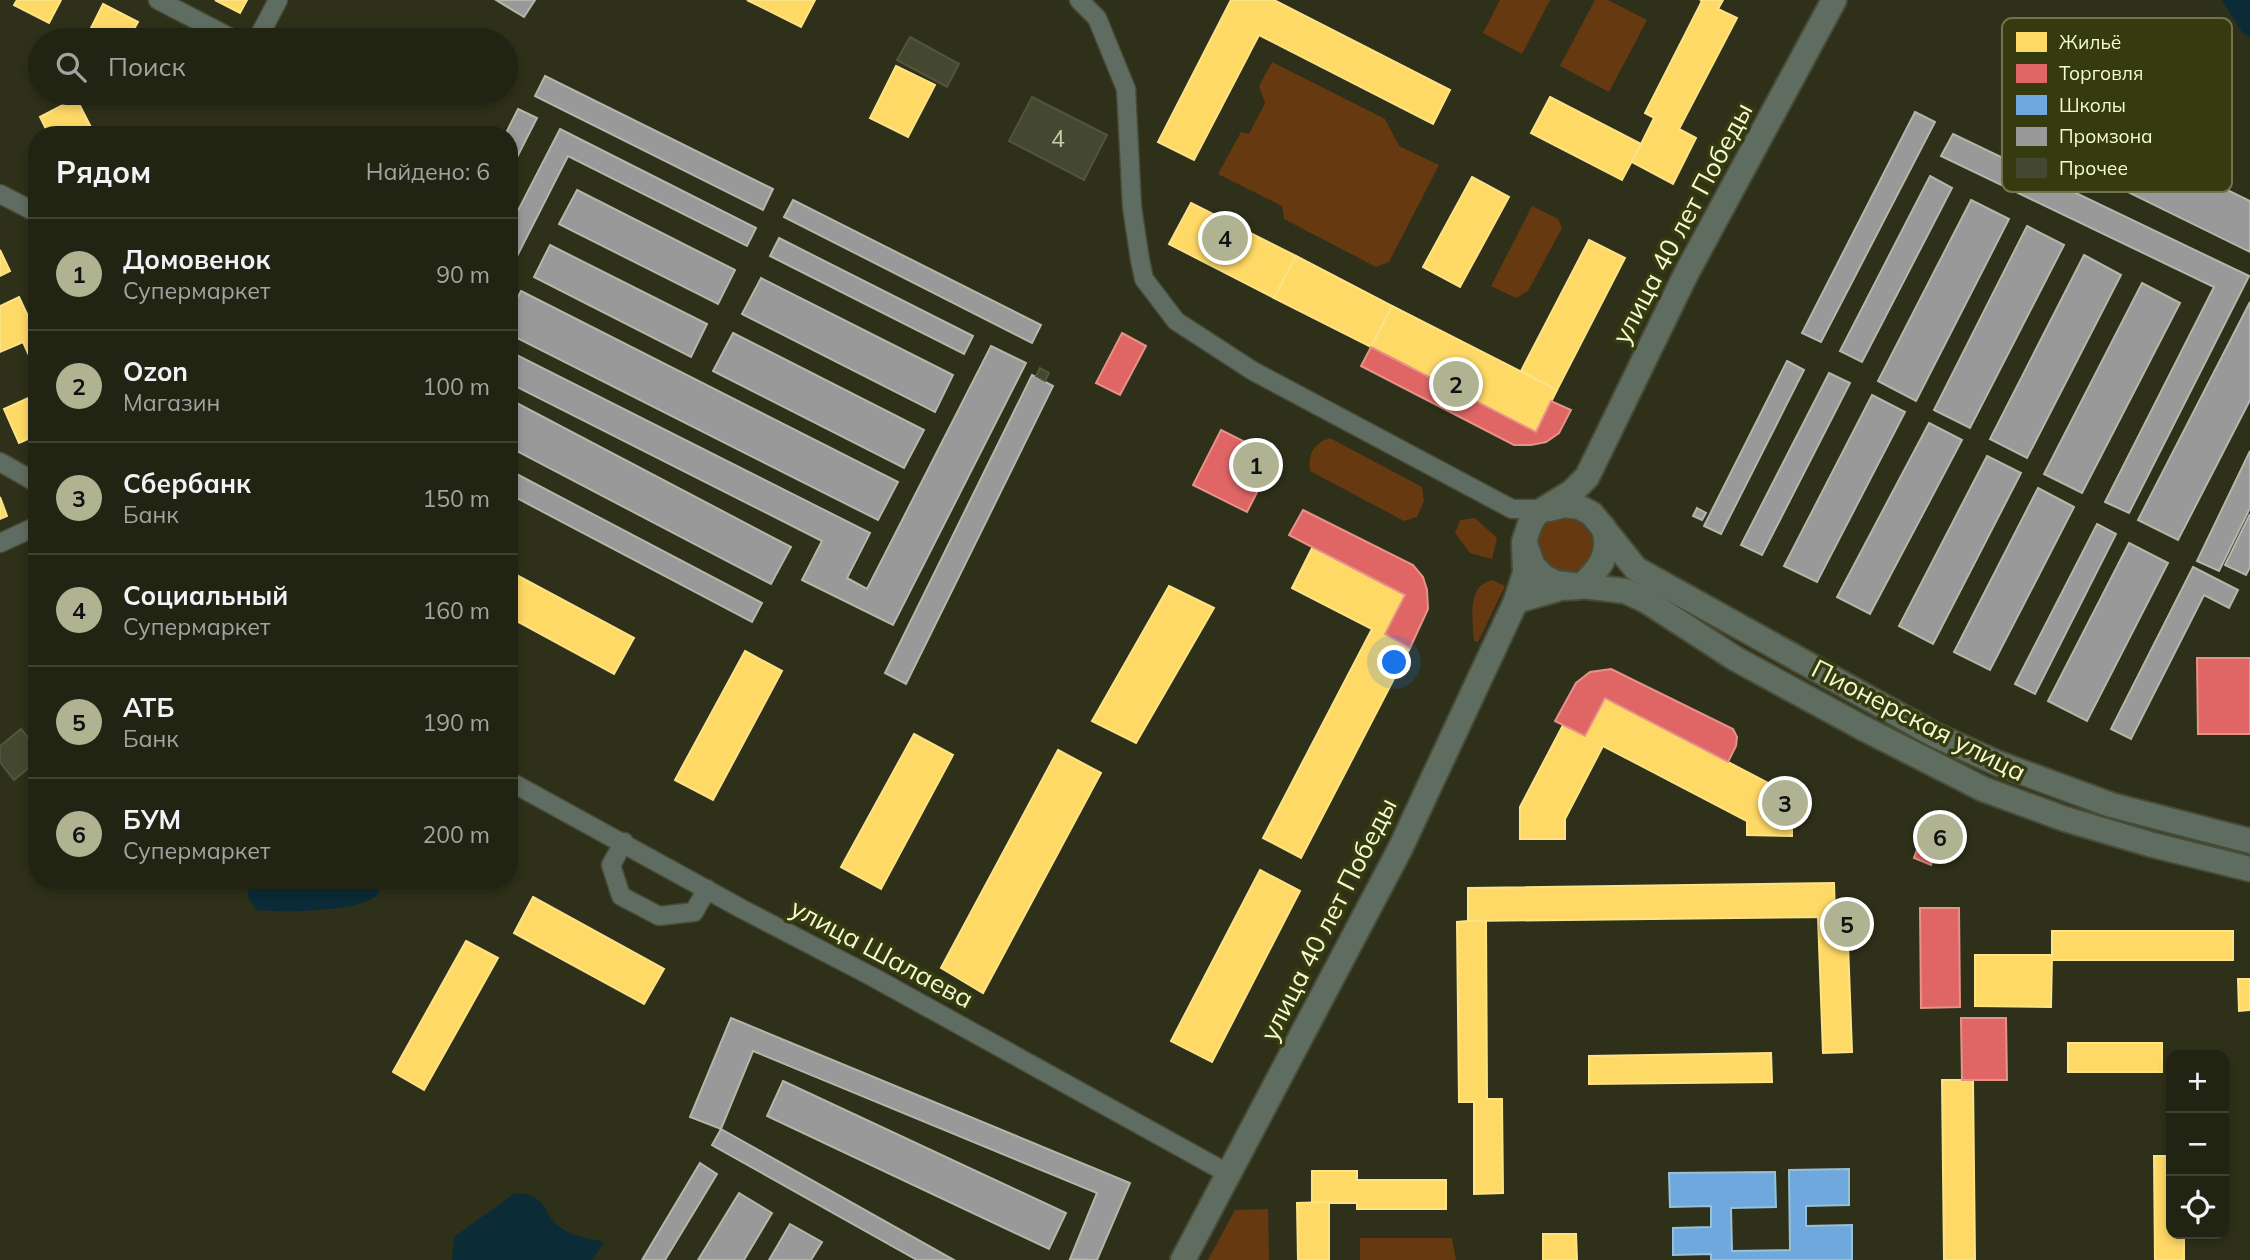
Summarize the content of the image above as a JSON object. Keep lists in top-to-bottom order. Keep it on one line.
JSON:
{"streets":{"main road":["улица 40 лет Победы","Пионерская улица"],"street":["улица Шалаева"]},"crossings":[["улица 40 лет Победы","Пионерская улица"],["улица 40 лет Победы","улица Шалаева"]],"house_numbers":["4"],"legend":["Жильё","Торговля","Школы","Промзона","Прочее"],"page":{"search":"Поиск","heading":["Рядом","Найдено: 6"],"pins":["4","2","1","3","6","5"],"list":[{"mark":"1","name":"Домовенок","note":"Супермаркет","value":"90 m"},{"mark":"2","name":"Ozon","note":"Магазин","value":"100 m"},{"mark":"3","name":"Сбербанк","note":"Банк","value":"150 m"},{"mark":"4","name":"Социальный","note":"Супермаркет","value":"160 m"},{"mark":"5","name":"АТБ","note":"Банк","value":"190 m"},{"mark":"6","name":"БУМ","note":"Супермаркет","value":"200 m"}],"map_buttons":["+","−"]}}
